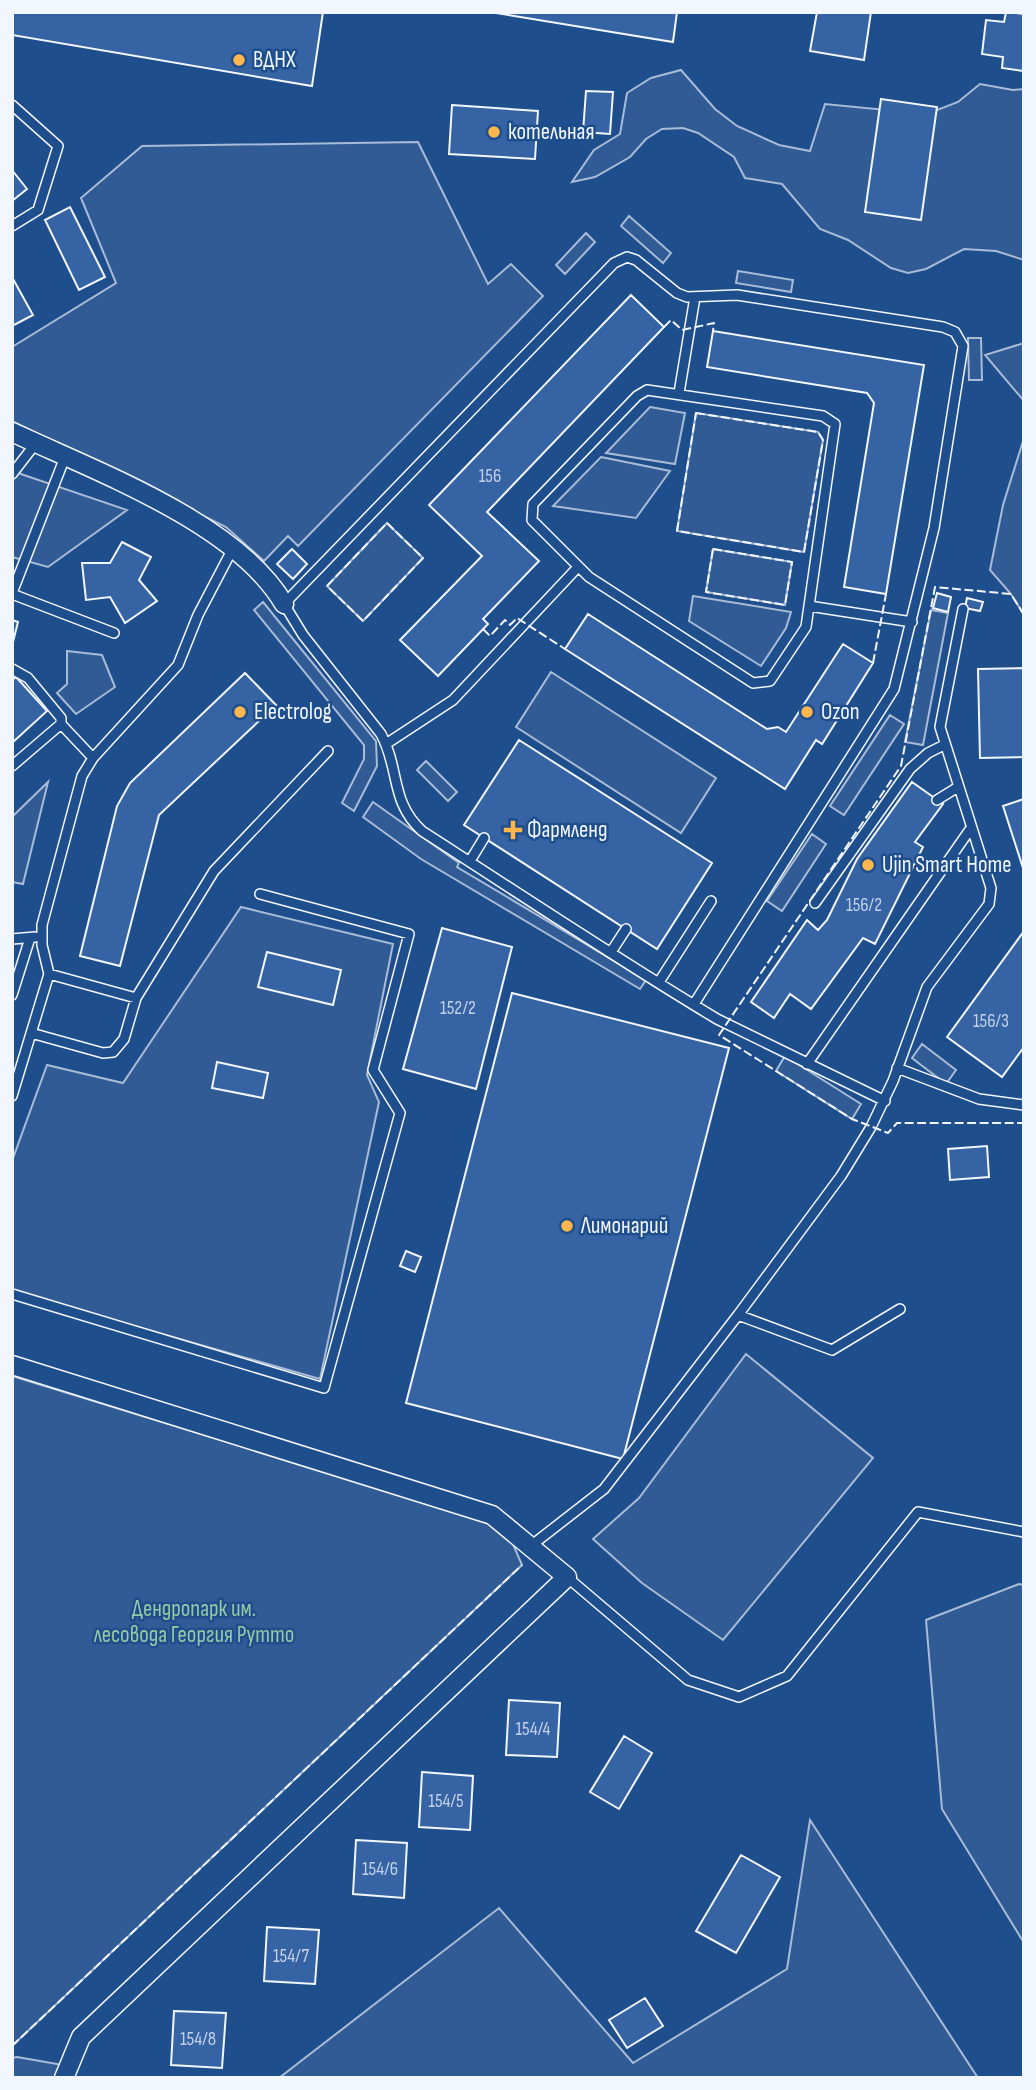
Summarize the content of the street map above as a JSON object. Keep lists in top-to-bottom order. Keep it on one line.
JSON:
{"parks":["Дендропарк им. лесовода Георгия Рутто"],"places":{"other":["ВДНХ","котельная","Electrolog","Ozon","Ujin Smart Home","Лимонарий"],"health":["Фармленд"]},"house_numbers":["156","156/2","152/2","156/3","154/4","154/5","154/6","154/7","154/8"]}
